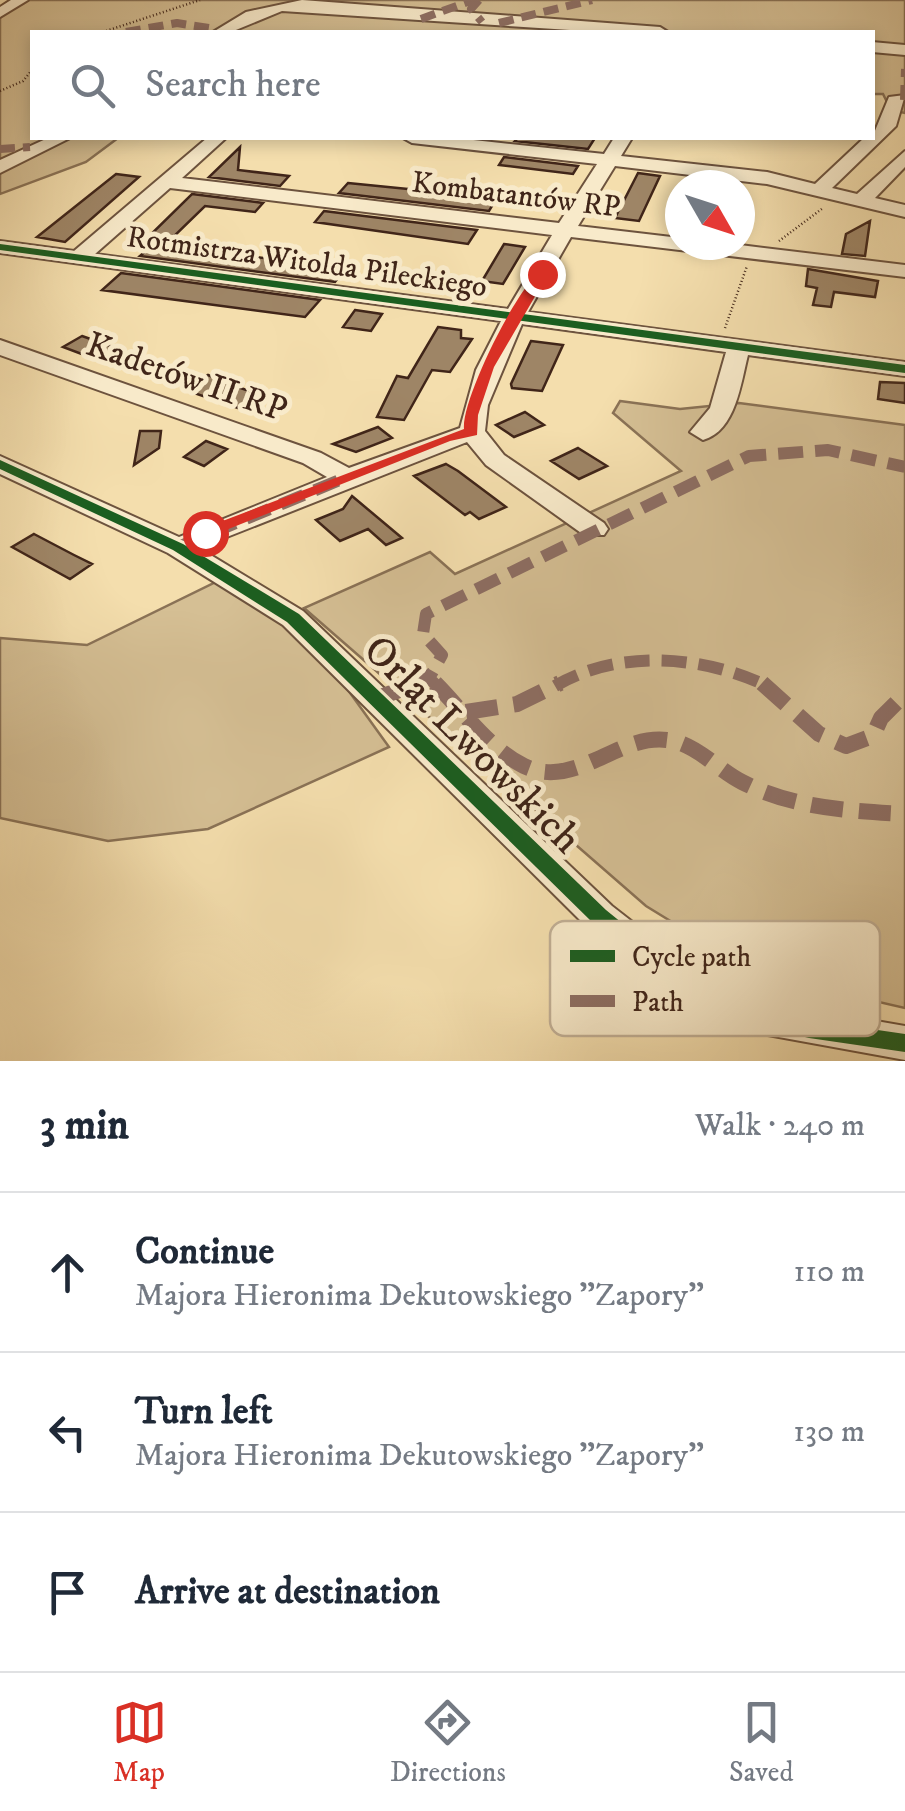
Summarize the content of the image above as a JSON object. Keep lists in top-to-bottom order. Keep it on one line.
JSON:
{"streets":{"street":["Kombatantów RP","Rotmistrza Witolda Pileckiego","Kadetów II RP","Orląt Lwowskich"]},"legend":["Cycle path","Path"],"north":"bottom right","page":{"search":"Search here","heading":["3 min","Walk · 240 m"],"list":[["Continue","Majora Hieronima Dekutowskiego \"Zapory\"","110 m"],["Turn left","Majora Hieronima Dekutowskiego \"Zapory\"","130 m"],"Arrive at destination"],"nav":["Map","Directions","Saved"]}}
